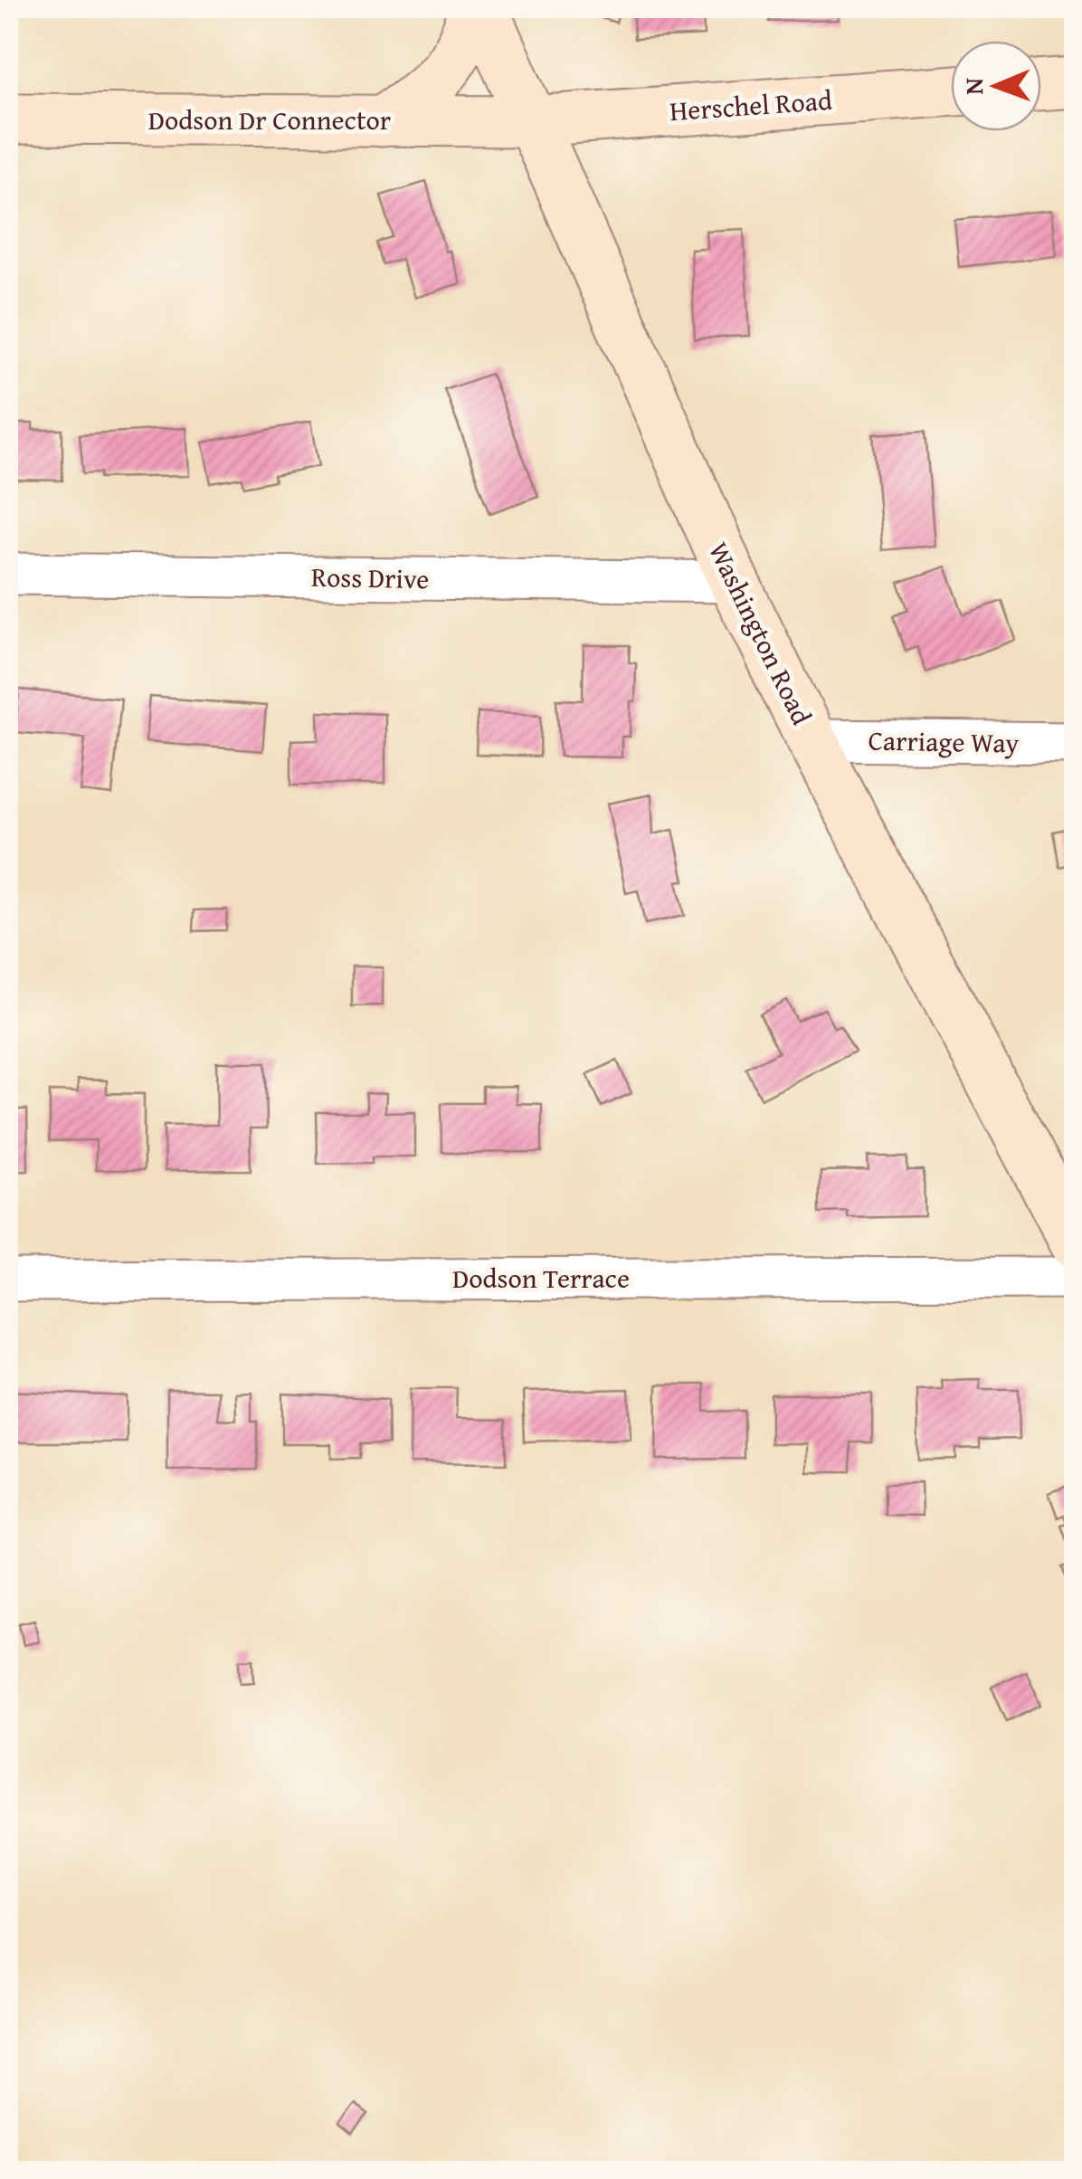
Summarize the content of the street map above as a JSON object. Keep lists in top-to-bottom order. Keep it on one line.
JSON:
{"streets":{"street":["Herschel Road","Dodson Dr Connector","Ross Drive","Washington Road","Carriage Way","Dodson Terrace"]},"crossings":[["Herschel Road","Dodson Dr Connector"],["Herschel Road","Washington Road"],["Dodson Dr Connector","Washington Road"],["Ross Drive","Washington Road"],["Washington Road","Carriage Way"]],"north":"left"}
